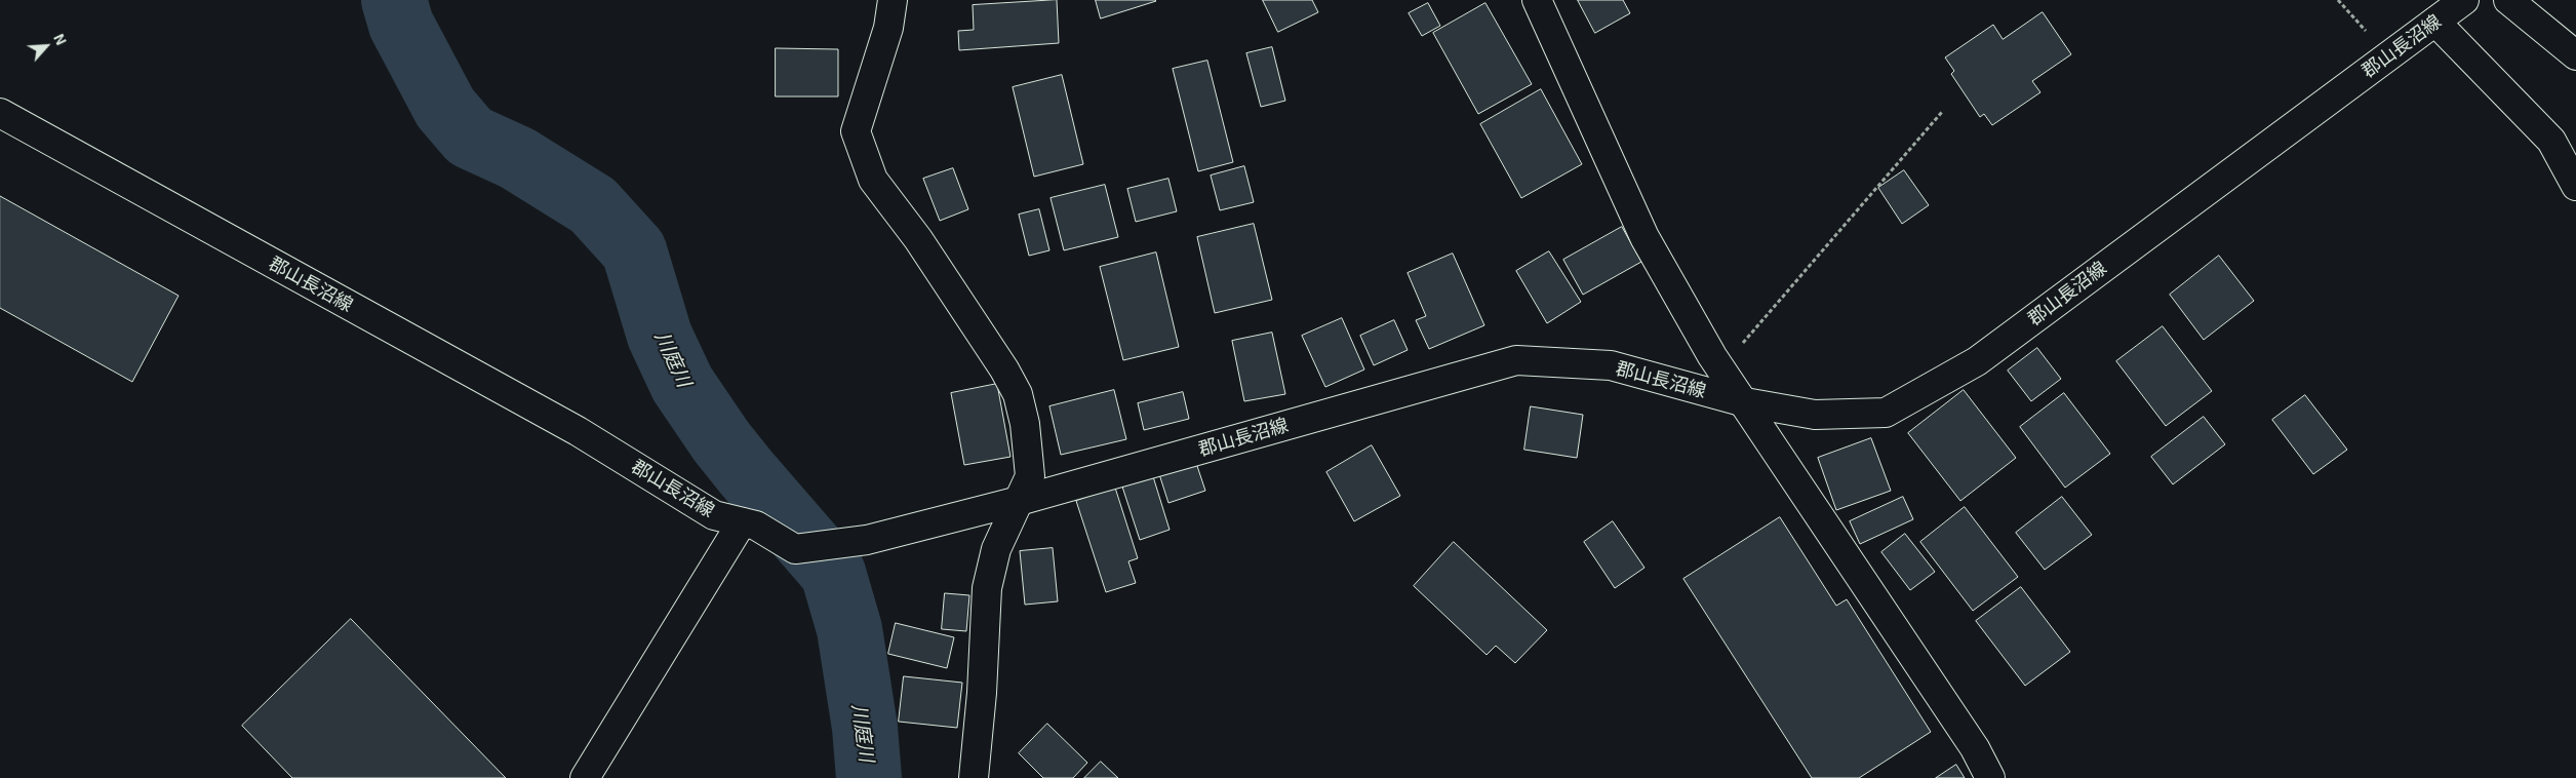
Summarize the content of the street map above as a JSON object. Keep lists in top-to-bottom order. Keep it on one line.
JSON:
{"streets":{"main road":["郡山長沼線"]},"water":["川庭川"],"north":"top right"}
